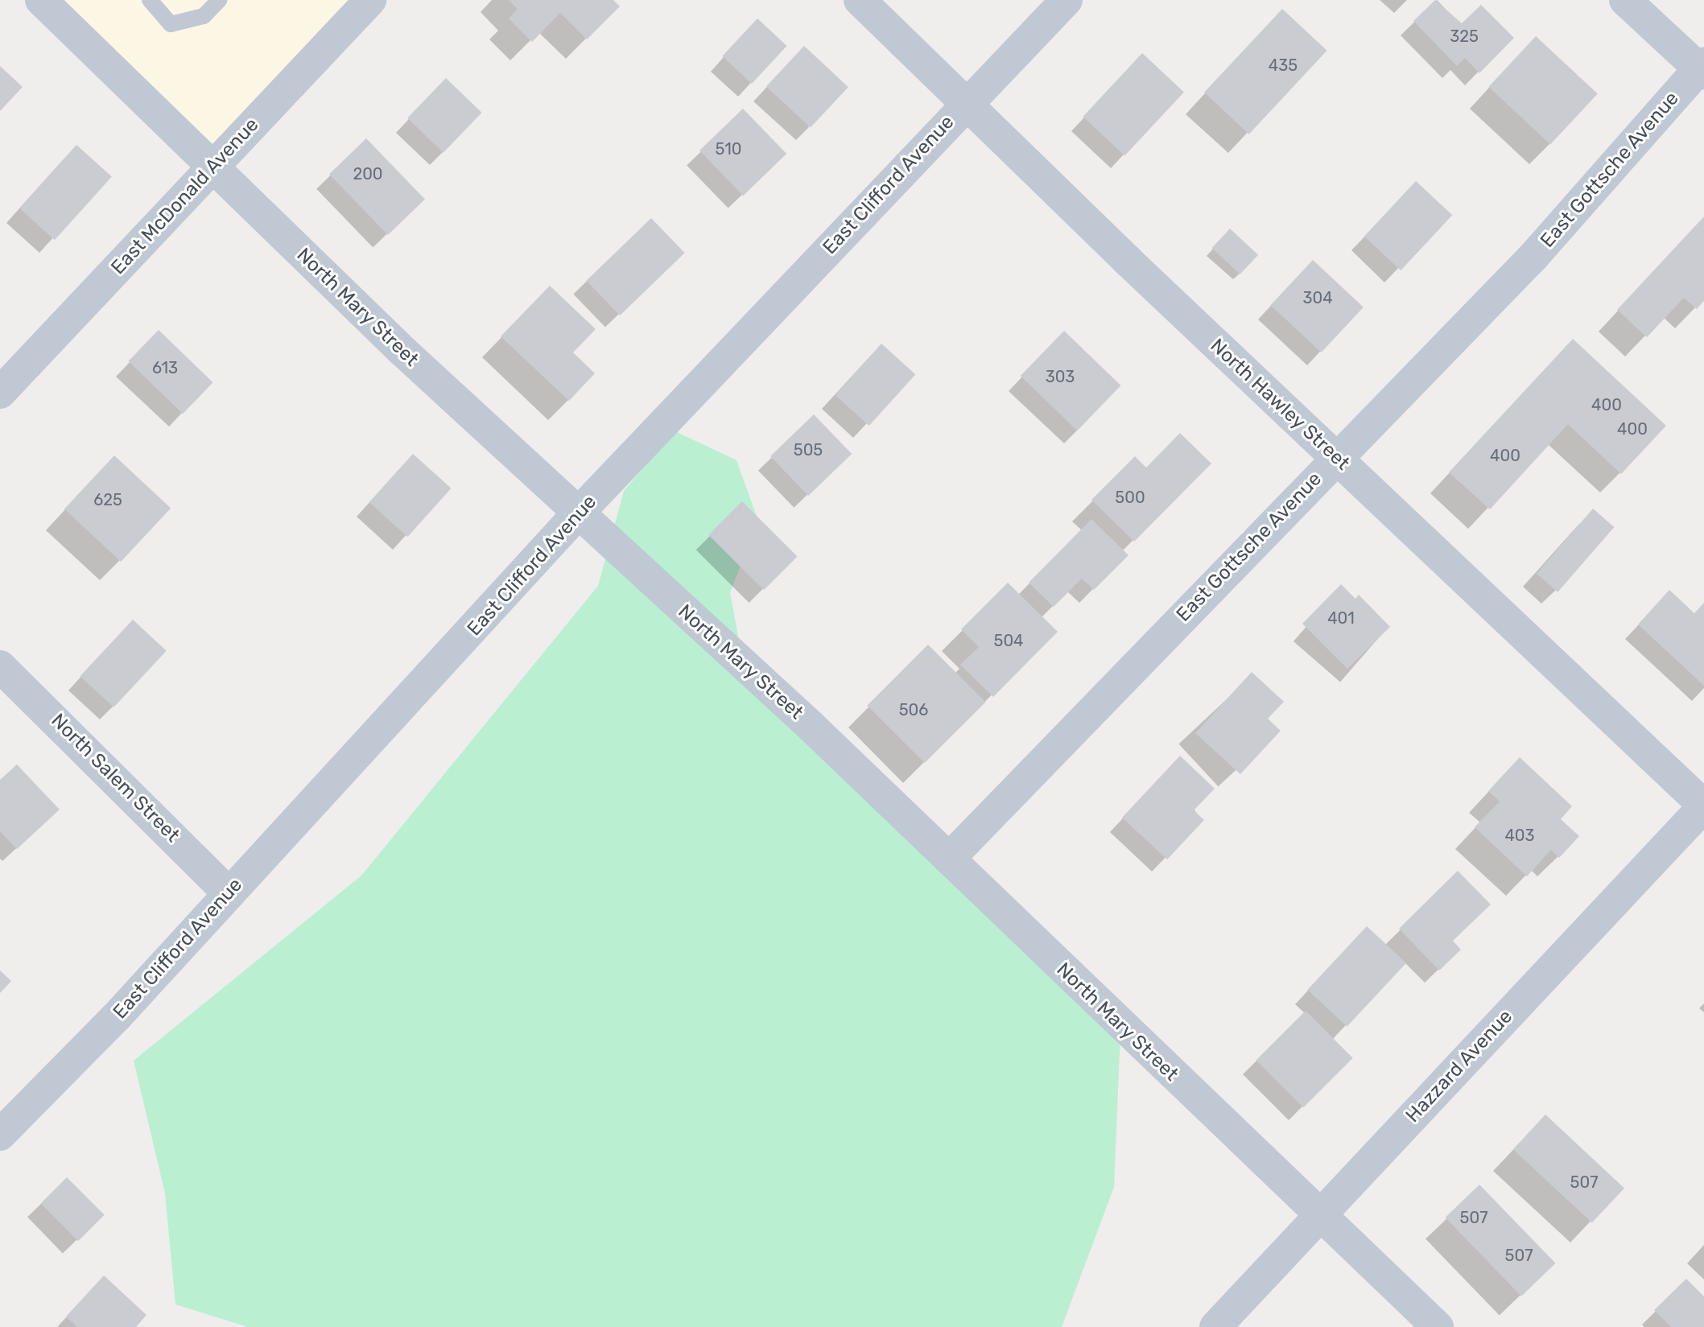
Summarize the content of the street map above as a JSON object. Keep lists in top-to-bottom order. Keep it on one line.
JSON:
{"streets":{"street":["East Gottsche Avenue","East Clifford Avenue","East McDonald Avenue","North Mary Street","North Hawley Street","North Salem Street","Hazzard Avenue"]},"crossings":[["East Gottsche Avenue","North Mary Street"],["East Gottsche Avenue","North Hawley Street"],["East Clifford Avenue","North Mary Street"],["East Clifford Avenue","North Hawley Street"],["East Clifford Avenue","North Salem Street"],["East McDonald Avenue","North Mary Street"],["North Mary Street","Hazzard Avenue"],["North Hawley Street","Hazzard Avenue"]],"house_numbers":["325","435","510","200","304","613","303","400","400","505","400","500","625","401","504","506","403","507","507","507"]}
